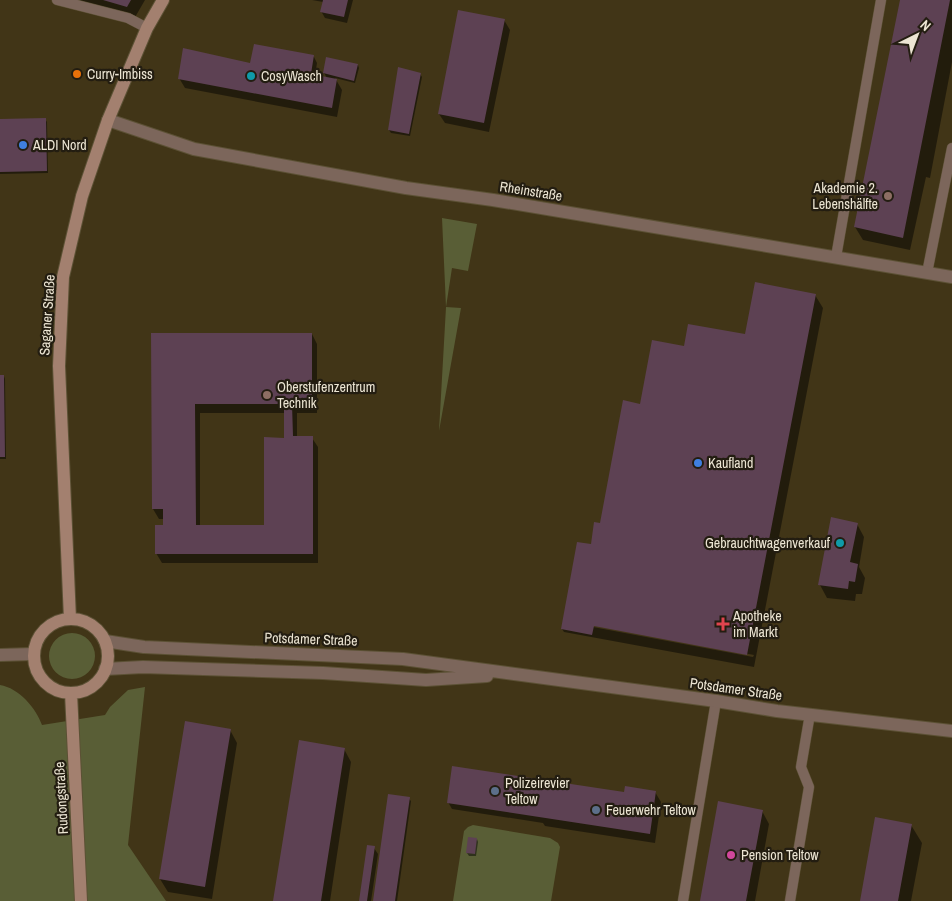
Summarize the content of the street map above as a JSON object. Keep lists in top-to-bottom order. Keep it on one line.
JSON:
{"streets":{"main road":["Saganer Straße","Rudongstraße"],"street":["Rheinstraße","Potsdamer Straße"]},"crossings":[["Rheinstraße","Saganer Straße"],["Saganer Straße","Potsdamer Straße"],["Saganer Straße","Rudongstraße"],["Potsdamer Straße","Rudongstraße"]],"places":{"other":["Curry-Imbiss","CosyWasch","ALDI Nord","Akademie 2. Lebenshälfte","Oberstufenzentrum Technik","Kaufland","Gebrauchtwagenverkauf","Polizeirevier Teltow","Feuerwehr Teltow","Pension Teltow"],"health":["Apotheke im Markt"]},"north":"top right"}
